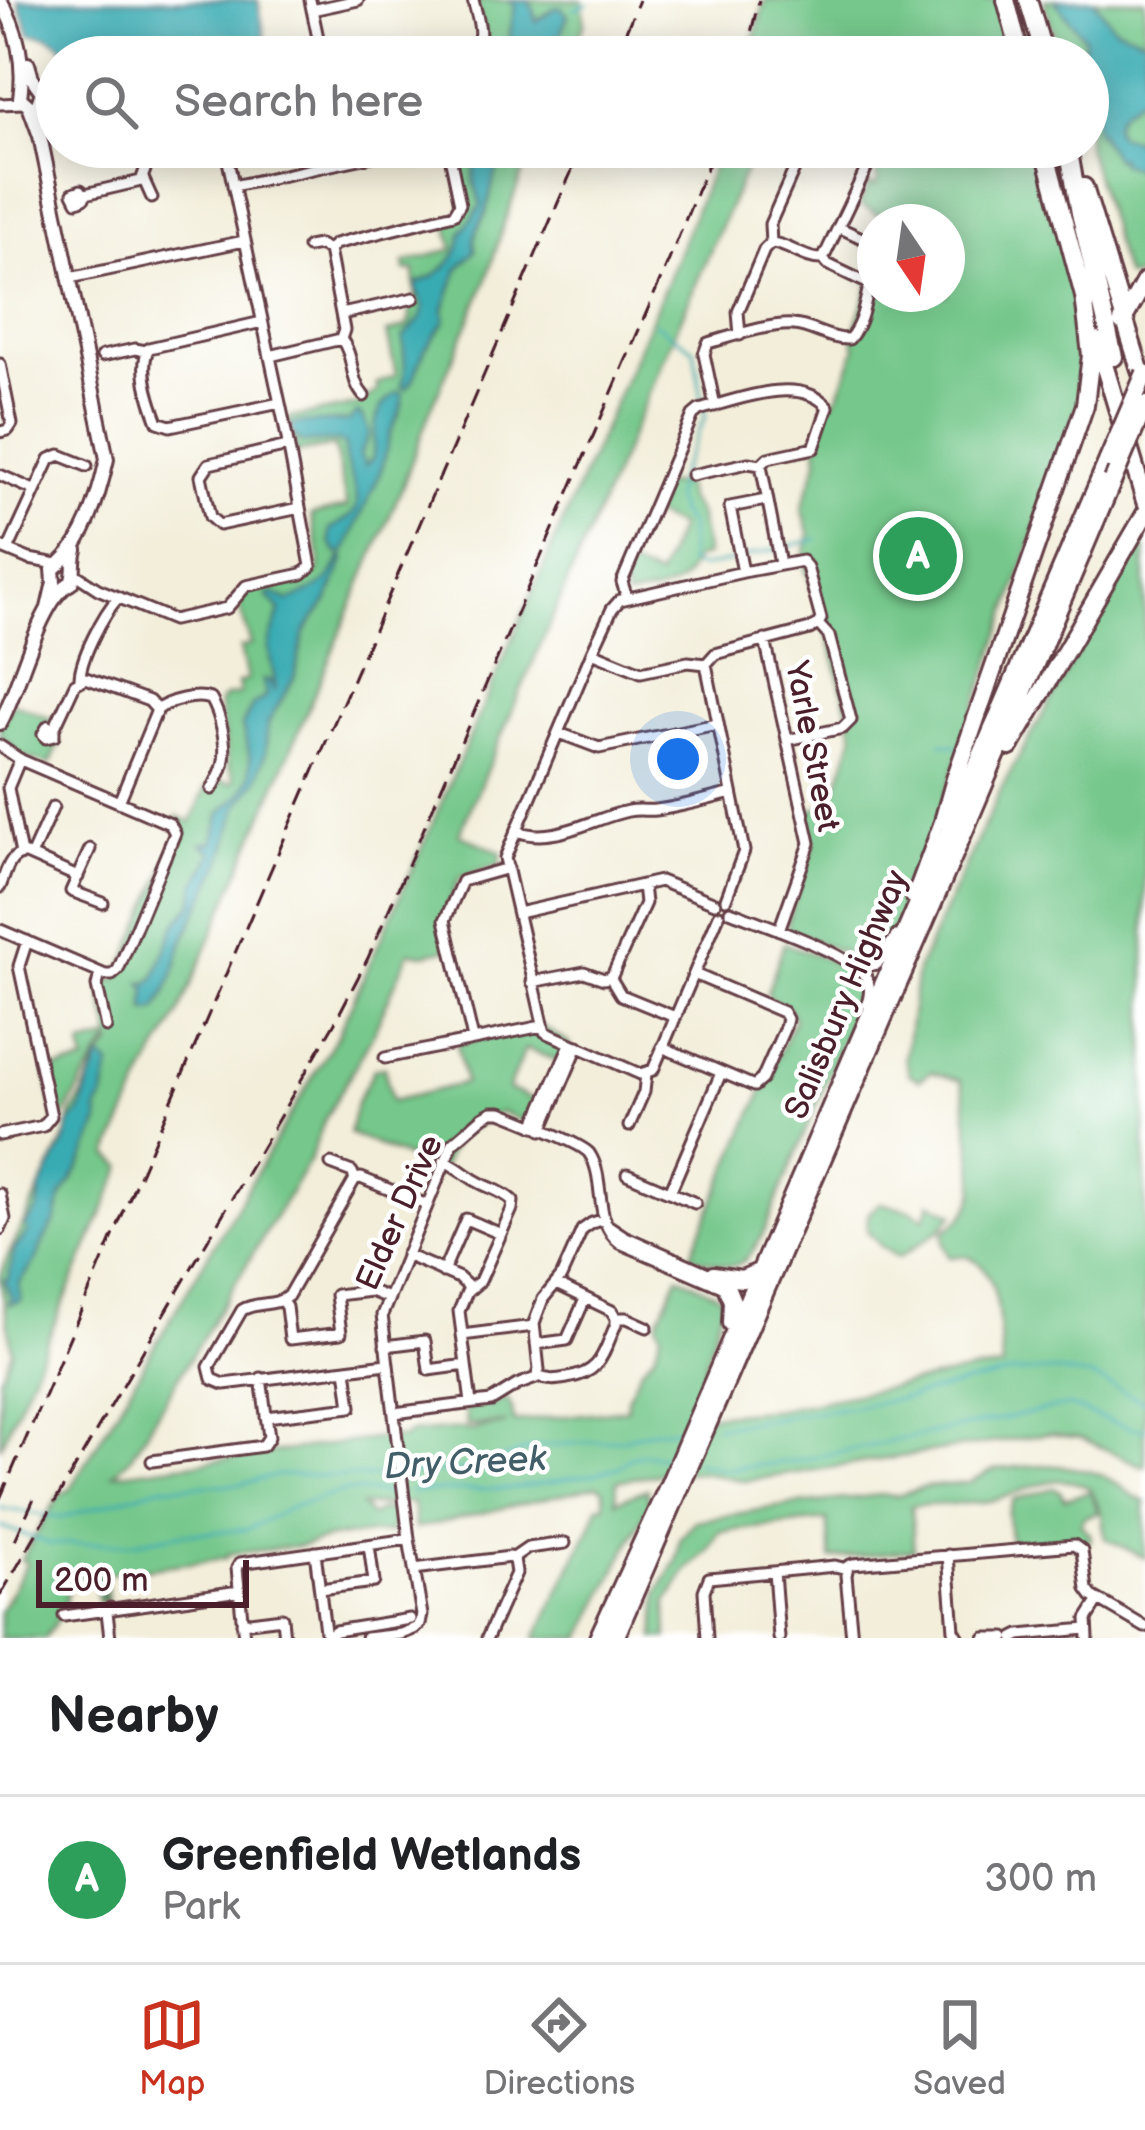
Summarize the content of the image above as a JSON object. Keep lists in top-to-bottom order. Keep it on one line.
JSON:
{"streets":{"highway":["Salisbury Highway"],"street":["Yarle Street","Elder Drive"]},"water":["Dry Creek"],"scale_bar":"200 m","north":"bottom","page":{"search":"Search here","pins":"A","scale":"200 m","heading":"Nearby","list":[{"mark":"A","name":"Greenfield Wetlands","note":"Park","value":"300 m"}],"nav":["Map","Directions","Saved"]}}
